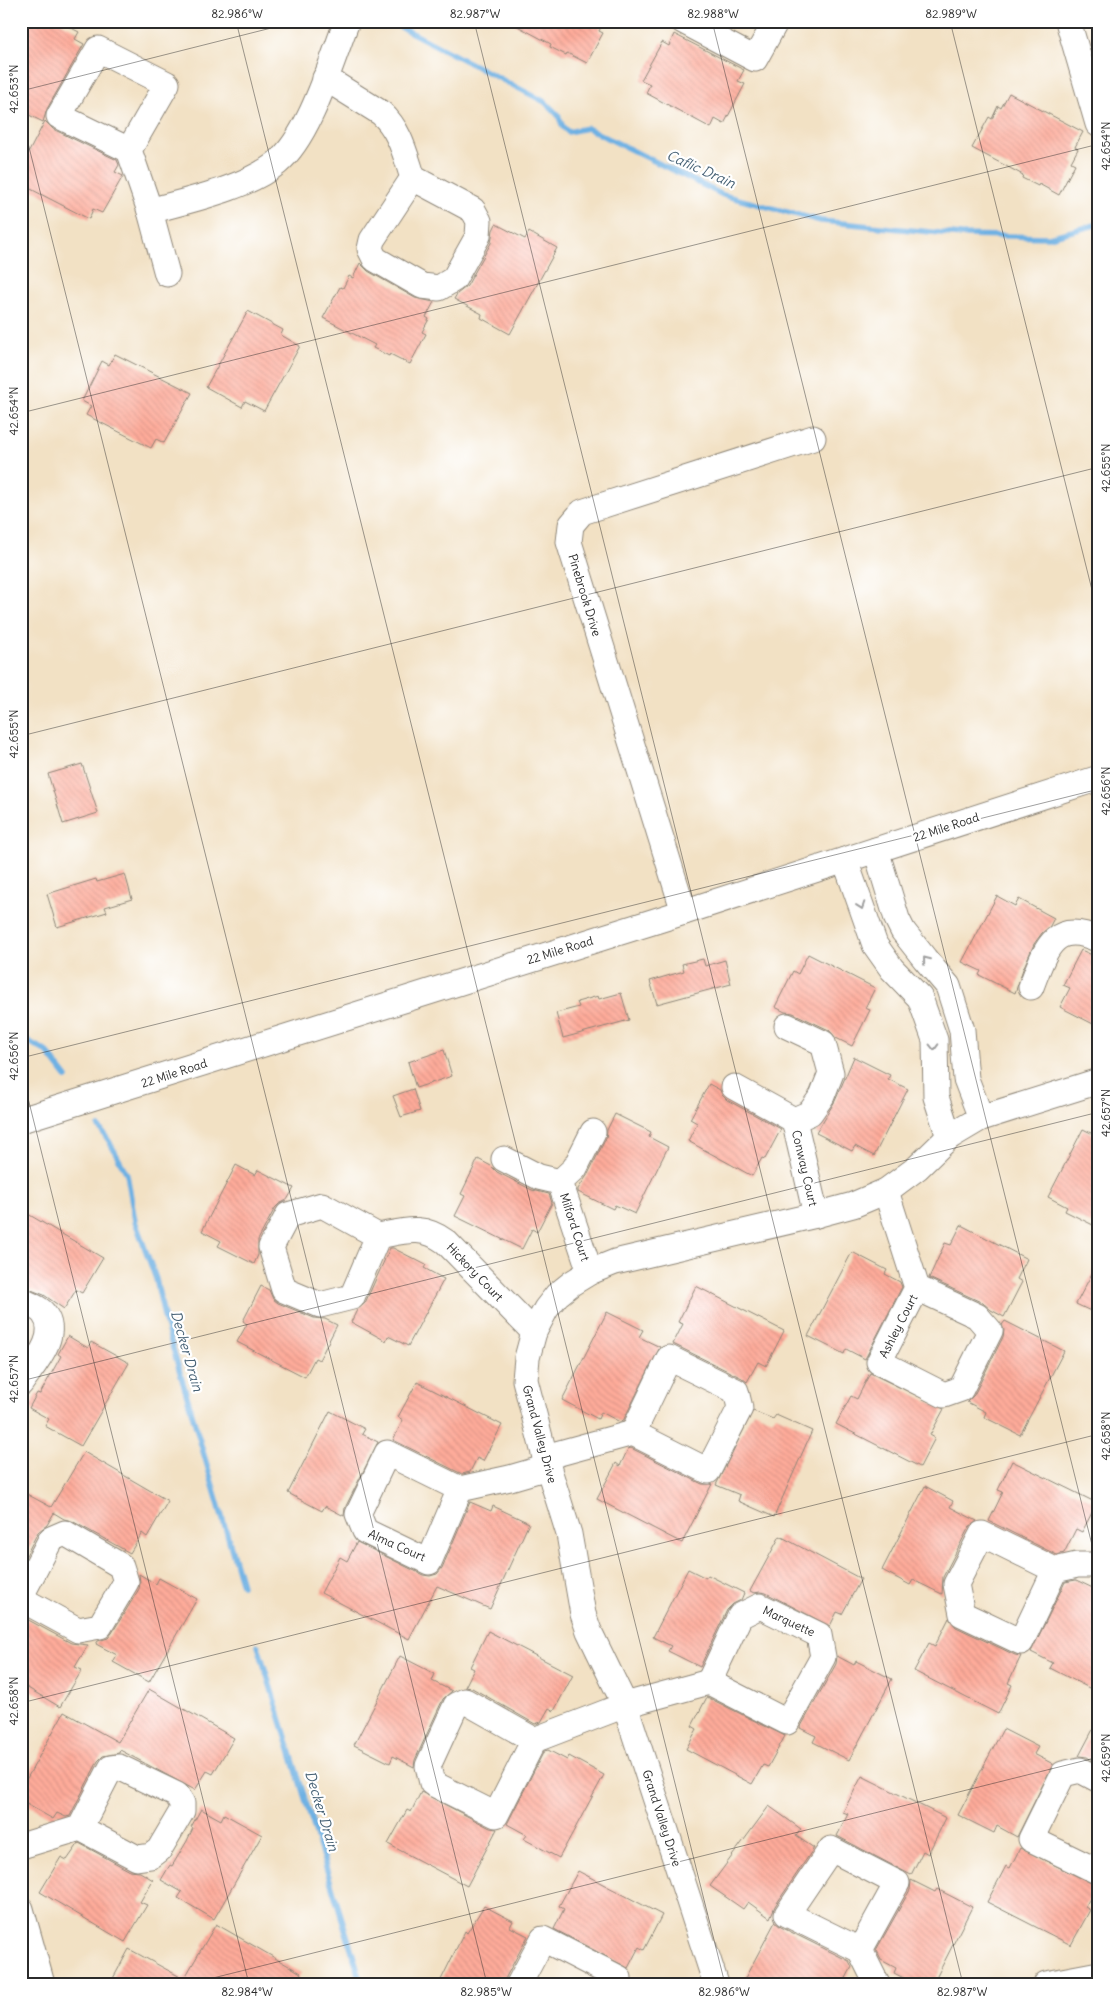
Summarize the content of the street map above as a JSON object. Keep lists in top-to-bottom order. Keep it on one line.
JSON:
{"streets":{"street":["Pinebrook Drive","22 Mile Road","Conway Court","Milford Court","Hickory Court","Ashley Court","Grand Valley Drive","Alma Court","Marquette"]},"crossings":[["Pinebrook Drive","22 Mile Road"],["Conway Court","Grand Valley Drive"],["Milford Court","Grand Valley Drive"],["Hickory Court","Grand Valley Drive"],["Ashley Court","Grand Valley Drive"]],"water":["Caflic Drain","Decker Drain"],"coordinates":["82.986°W","82.987°W","82.988°W","82.989°W","42.653°N","42.654°N","42.655°N","42.656°N","42.657°N","42.658°N","42.659°N","82.984°W","82.985°W"]}
